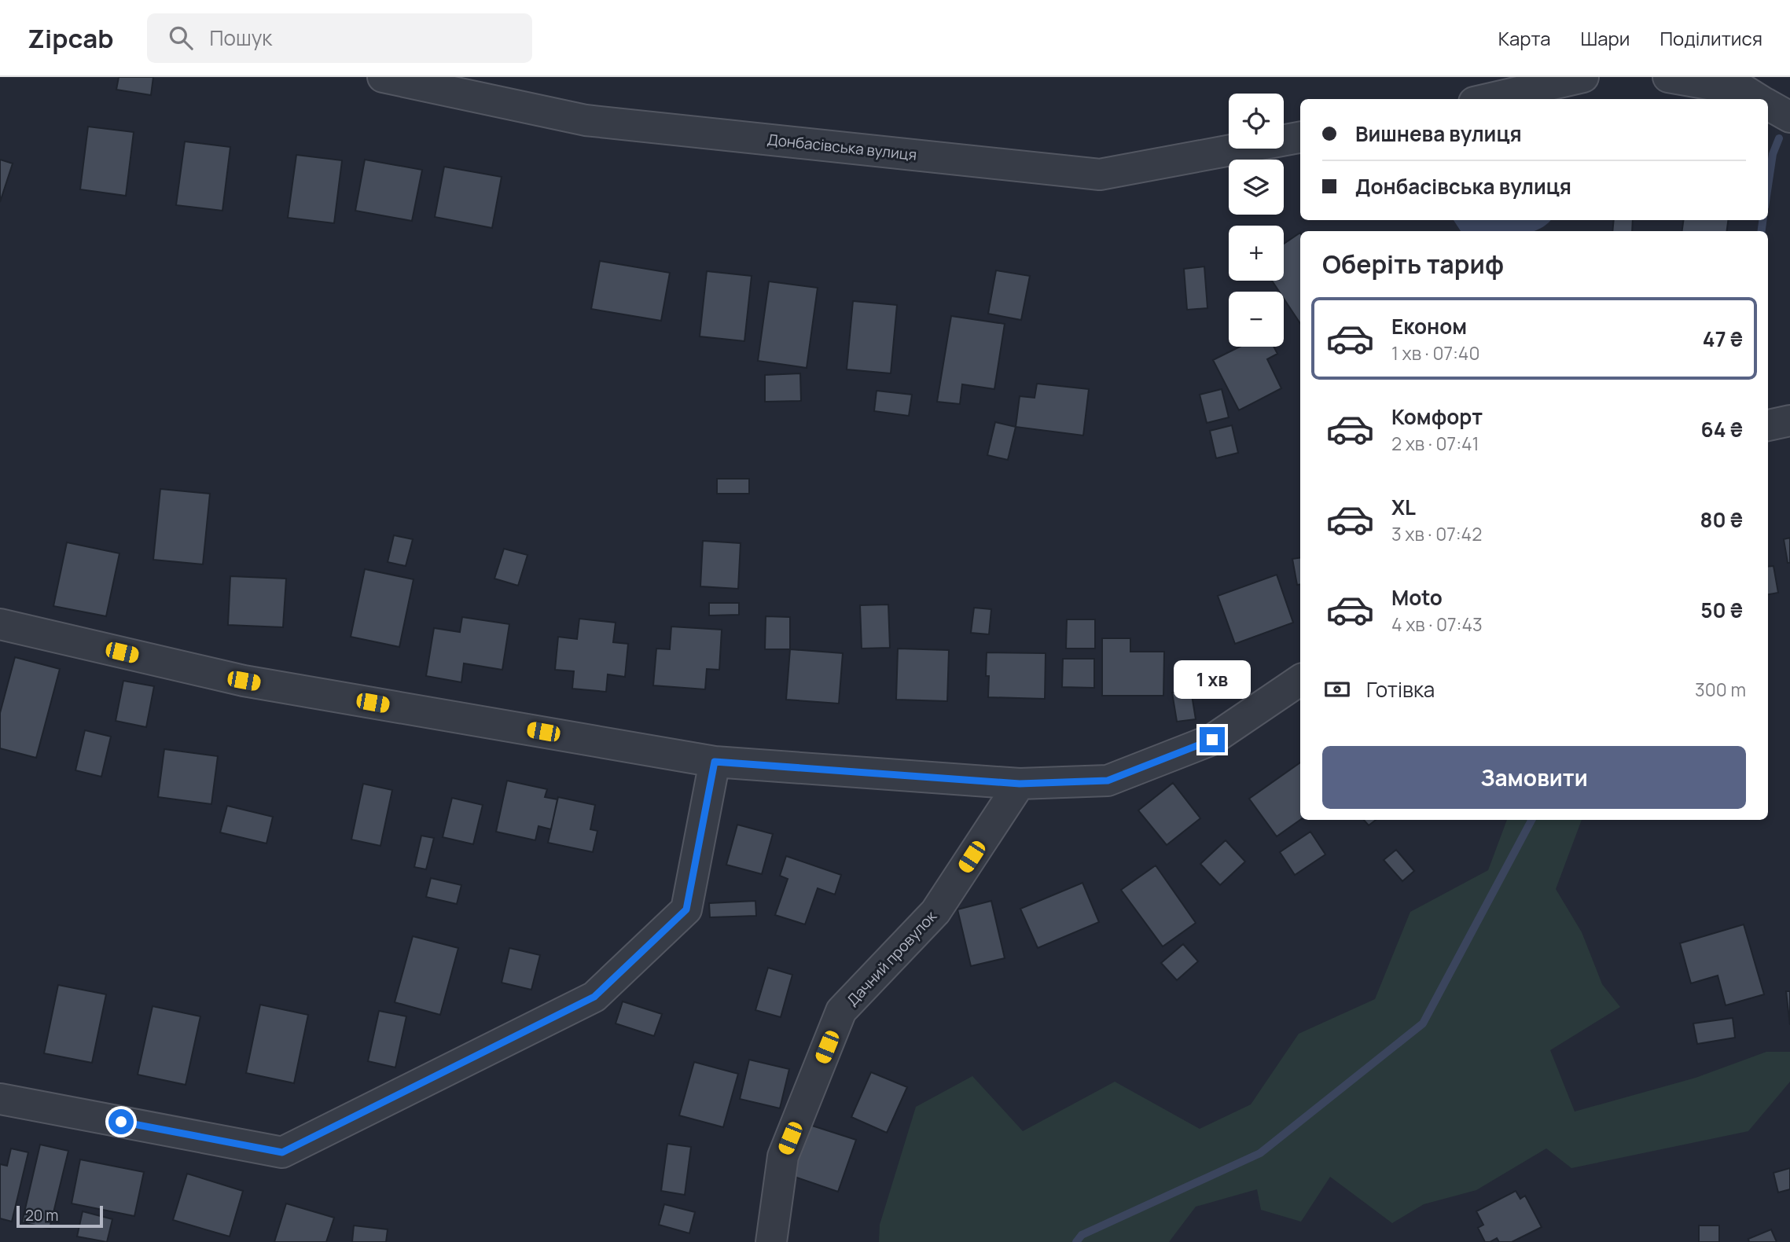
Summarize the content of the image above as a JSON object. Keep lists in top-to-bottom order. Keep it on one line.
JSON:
{"streets":{"street":["Донбасівська вулиця","Дачний провулок"]},"scale_bar":"20 m","page":{"header":"Zipcab","search":"Пошук","nav":["Карта","Шари","Поділитися"],"map_buttons":["+","−"],"banner":["Вишнева вулиця","Донбасівська вулиця"],"heading":"Оберіть тариф","list":[{"name":"Економ","note":"1 хв · 07:40","value":"47 ₴"},{"name":"Комфорт","note":"2 хв · 07:41","value":"64 ₴"},{"name":"XL","note":"3 хв · 07:42","value":"80 ₴"},{"name":"Moto","note":"4 хв · 07:43","value":"50 ₴"}],"pay":["Готівка","300 m"],"bubble":"1 хв","buttons":"Замовити","scale":"20 m"}}
